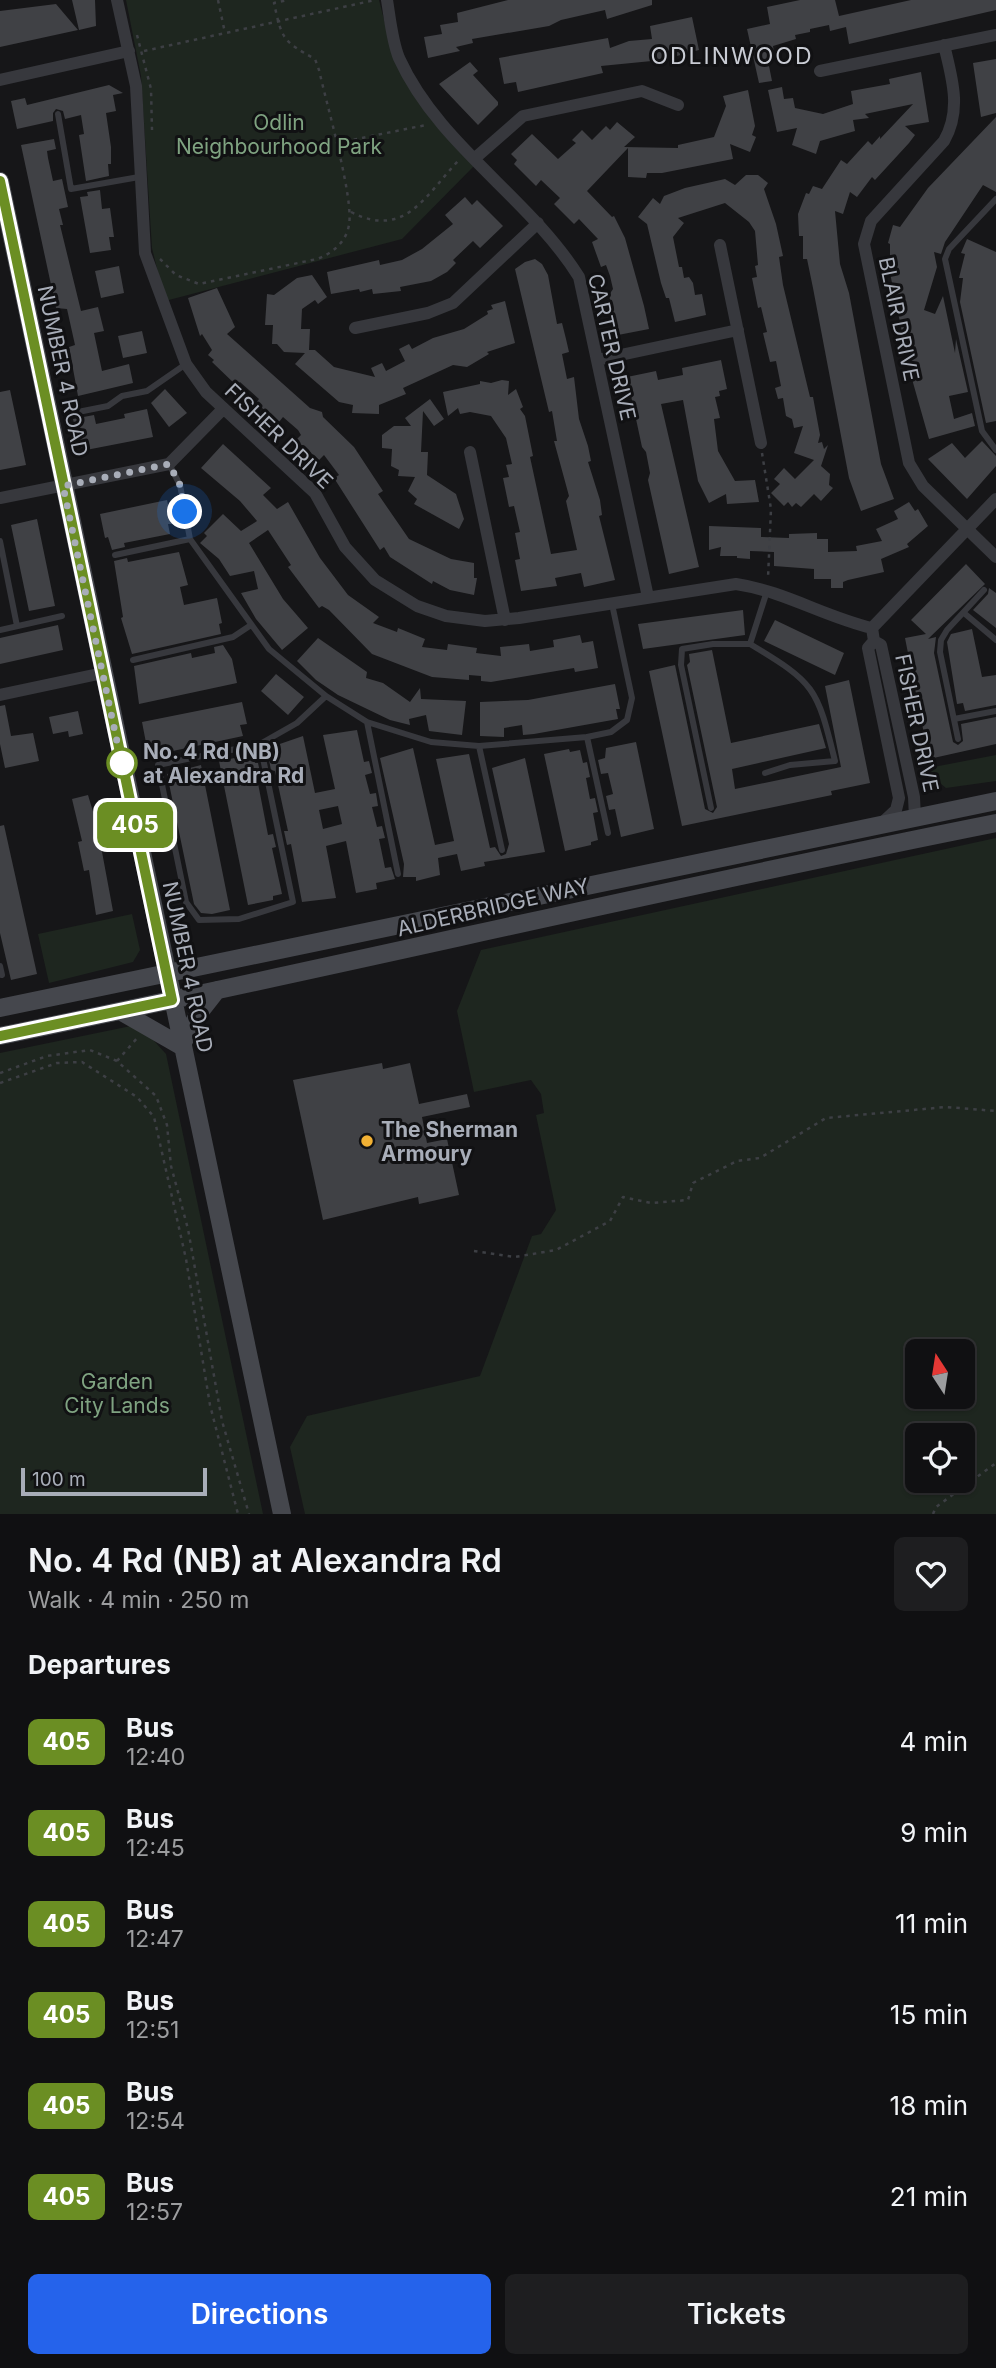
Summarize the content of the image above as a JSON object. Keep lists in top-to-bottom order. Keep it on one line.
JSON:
{"streets":{"main road":["NUMBER 4 ROAD","ALDERBRIDGE WAY"],"street":["BLAIR DRIVE","CARTER DRIVE","FISHER DRIVE"]},"crossings":[["CARTER DRIVE","FISHER DRIVE"],["NUMBER 4 ROAD","ALDERBRIDGE WAY"],["FISHER DRIVE","ALDERBRIDGE WAY"]],"districts":["ODLINWOOD"],"parks":["Odlin Neighbourhood Park","Garden City Lands"],"places":["No. 4 Rd (NB) at Alexandra Rd","The Sherman Armoury"],"lines":["bus line 405"],"scale_bar":"100 m","north":"top","page":{"on_map":"405","scale":"100 m","heading":[["No. 4 Rd (NB) at Alexandra Rd","Walk · 4 min · 250 m"],"Departures"],"list":[{"mark":"405","name":"Bus","note":"12:40","value":"4 min"},{"mark":"405","name":"Bus","note":"12:45","value":"9 min"},{"mark":"405","name":"Bus","note":"12:47","value":"11 min"},{"mark":"405","name":"Bus","note":"12:51","value":"15 min"},{"mark":"405","name":"Bus","note":"12:54","value":"18 min"},{"mark":"405","name":"Bus","note":"12:57","value":"21 min"}],"buttons":["Directions","Tickets"]}}
